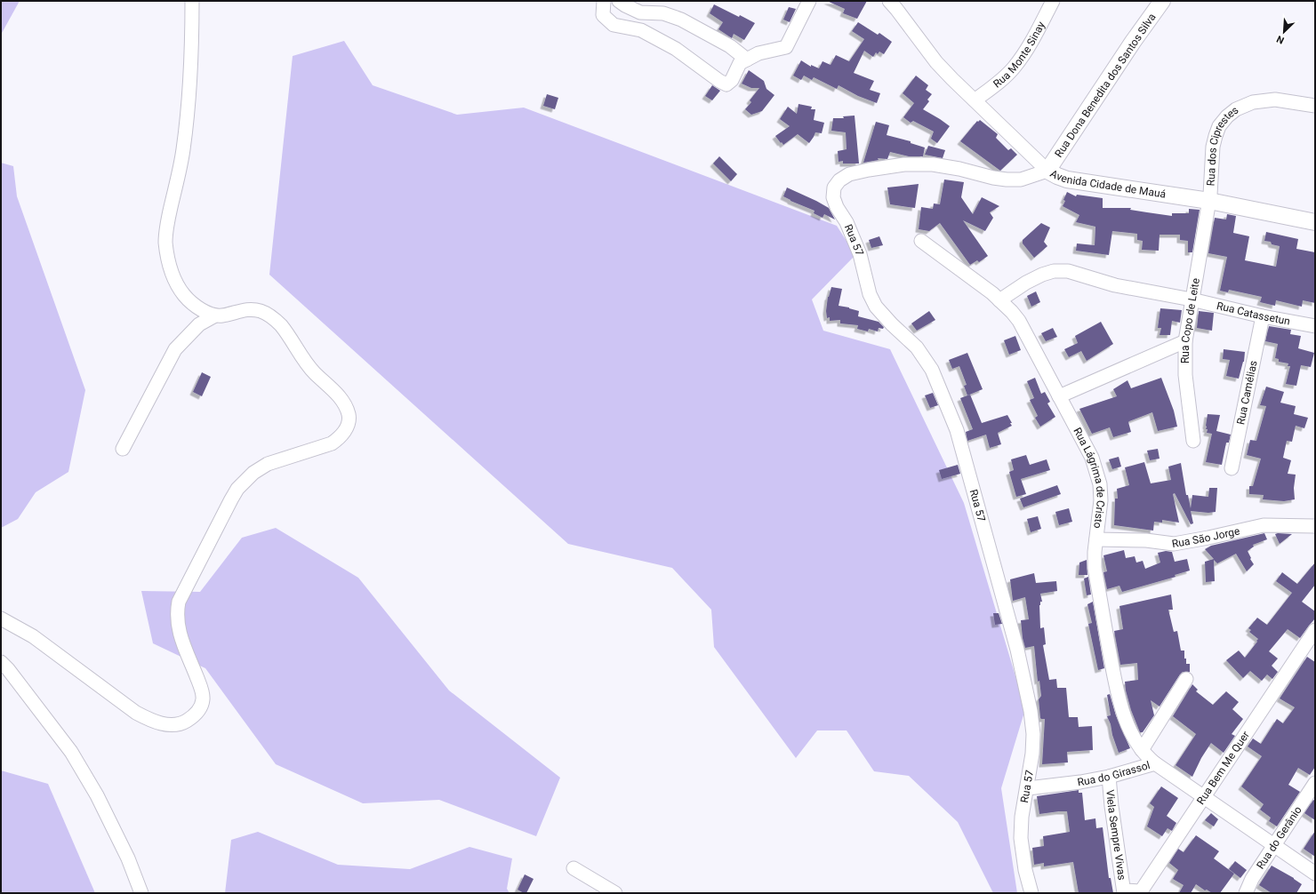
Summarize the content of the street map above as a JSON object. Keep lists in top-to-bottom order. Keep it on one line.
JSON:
{"streets":{"street":["Rua Monte Sinay","Rua Dona Benedita dos Santos Silva","Rua dos Ciprestes","Avenida Cidade de Mauá","Rua 57","Rua Catassetun","Rua Copo de Leite","Rua Camélias","Rua Lágrima de Cristo","Rua São Jorge","Rua Bem Me Quer","Rua do Girassol","Viela Sempre Vivas","Rua do Gerânio"]},"crossings":[["Rua Monte Sinay","Avenida Cidade de Mauá"],["Rua Dona Benedita dos Santos Silva","Avenida Cidade de Mauá"],["Rua Dona Benedita dos Santos Silva","Rua 57"],["Rua dos Ciprestes","Avenida Cidade de Mauá"],["Rua dos Ciprestes","Rua Copo de Leite"],["Avenida Cidade de Mauá","Rua 57"],["Avenida Cidade de Mauá","Rua Copo de Leite"],["Rua 57","Rua do Girassol"],["Rua Catassetun","Rua Copo de Leite"],["Rua Catassetun","Rua Camélias"],["Rua Catassetun","Rua Lágrima de Cristo"],["Rua Lágrima de Cristo","Rua São Jorge"],["Rua Lágrima de Cristo","Rua do Girassol"],["Rua Bem Me Quer","Rua do Girassol"],["Rua Bem Me Quer","Viela Sempre Vivas"],["Rua do Girassol","Viela Sempre Vivas"],["Rua do Girassol","Rua do Gerânio"]],"north":"bottom left"}
